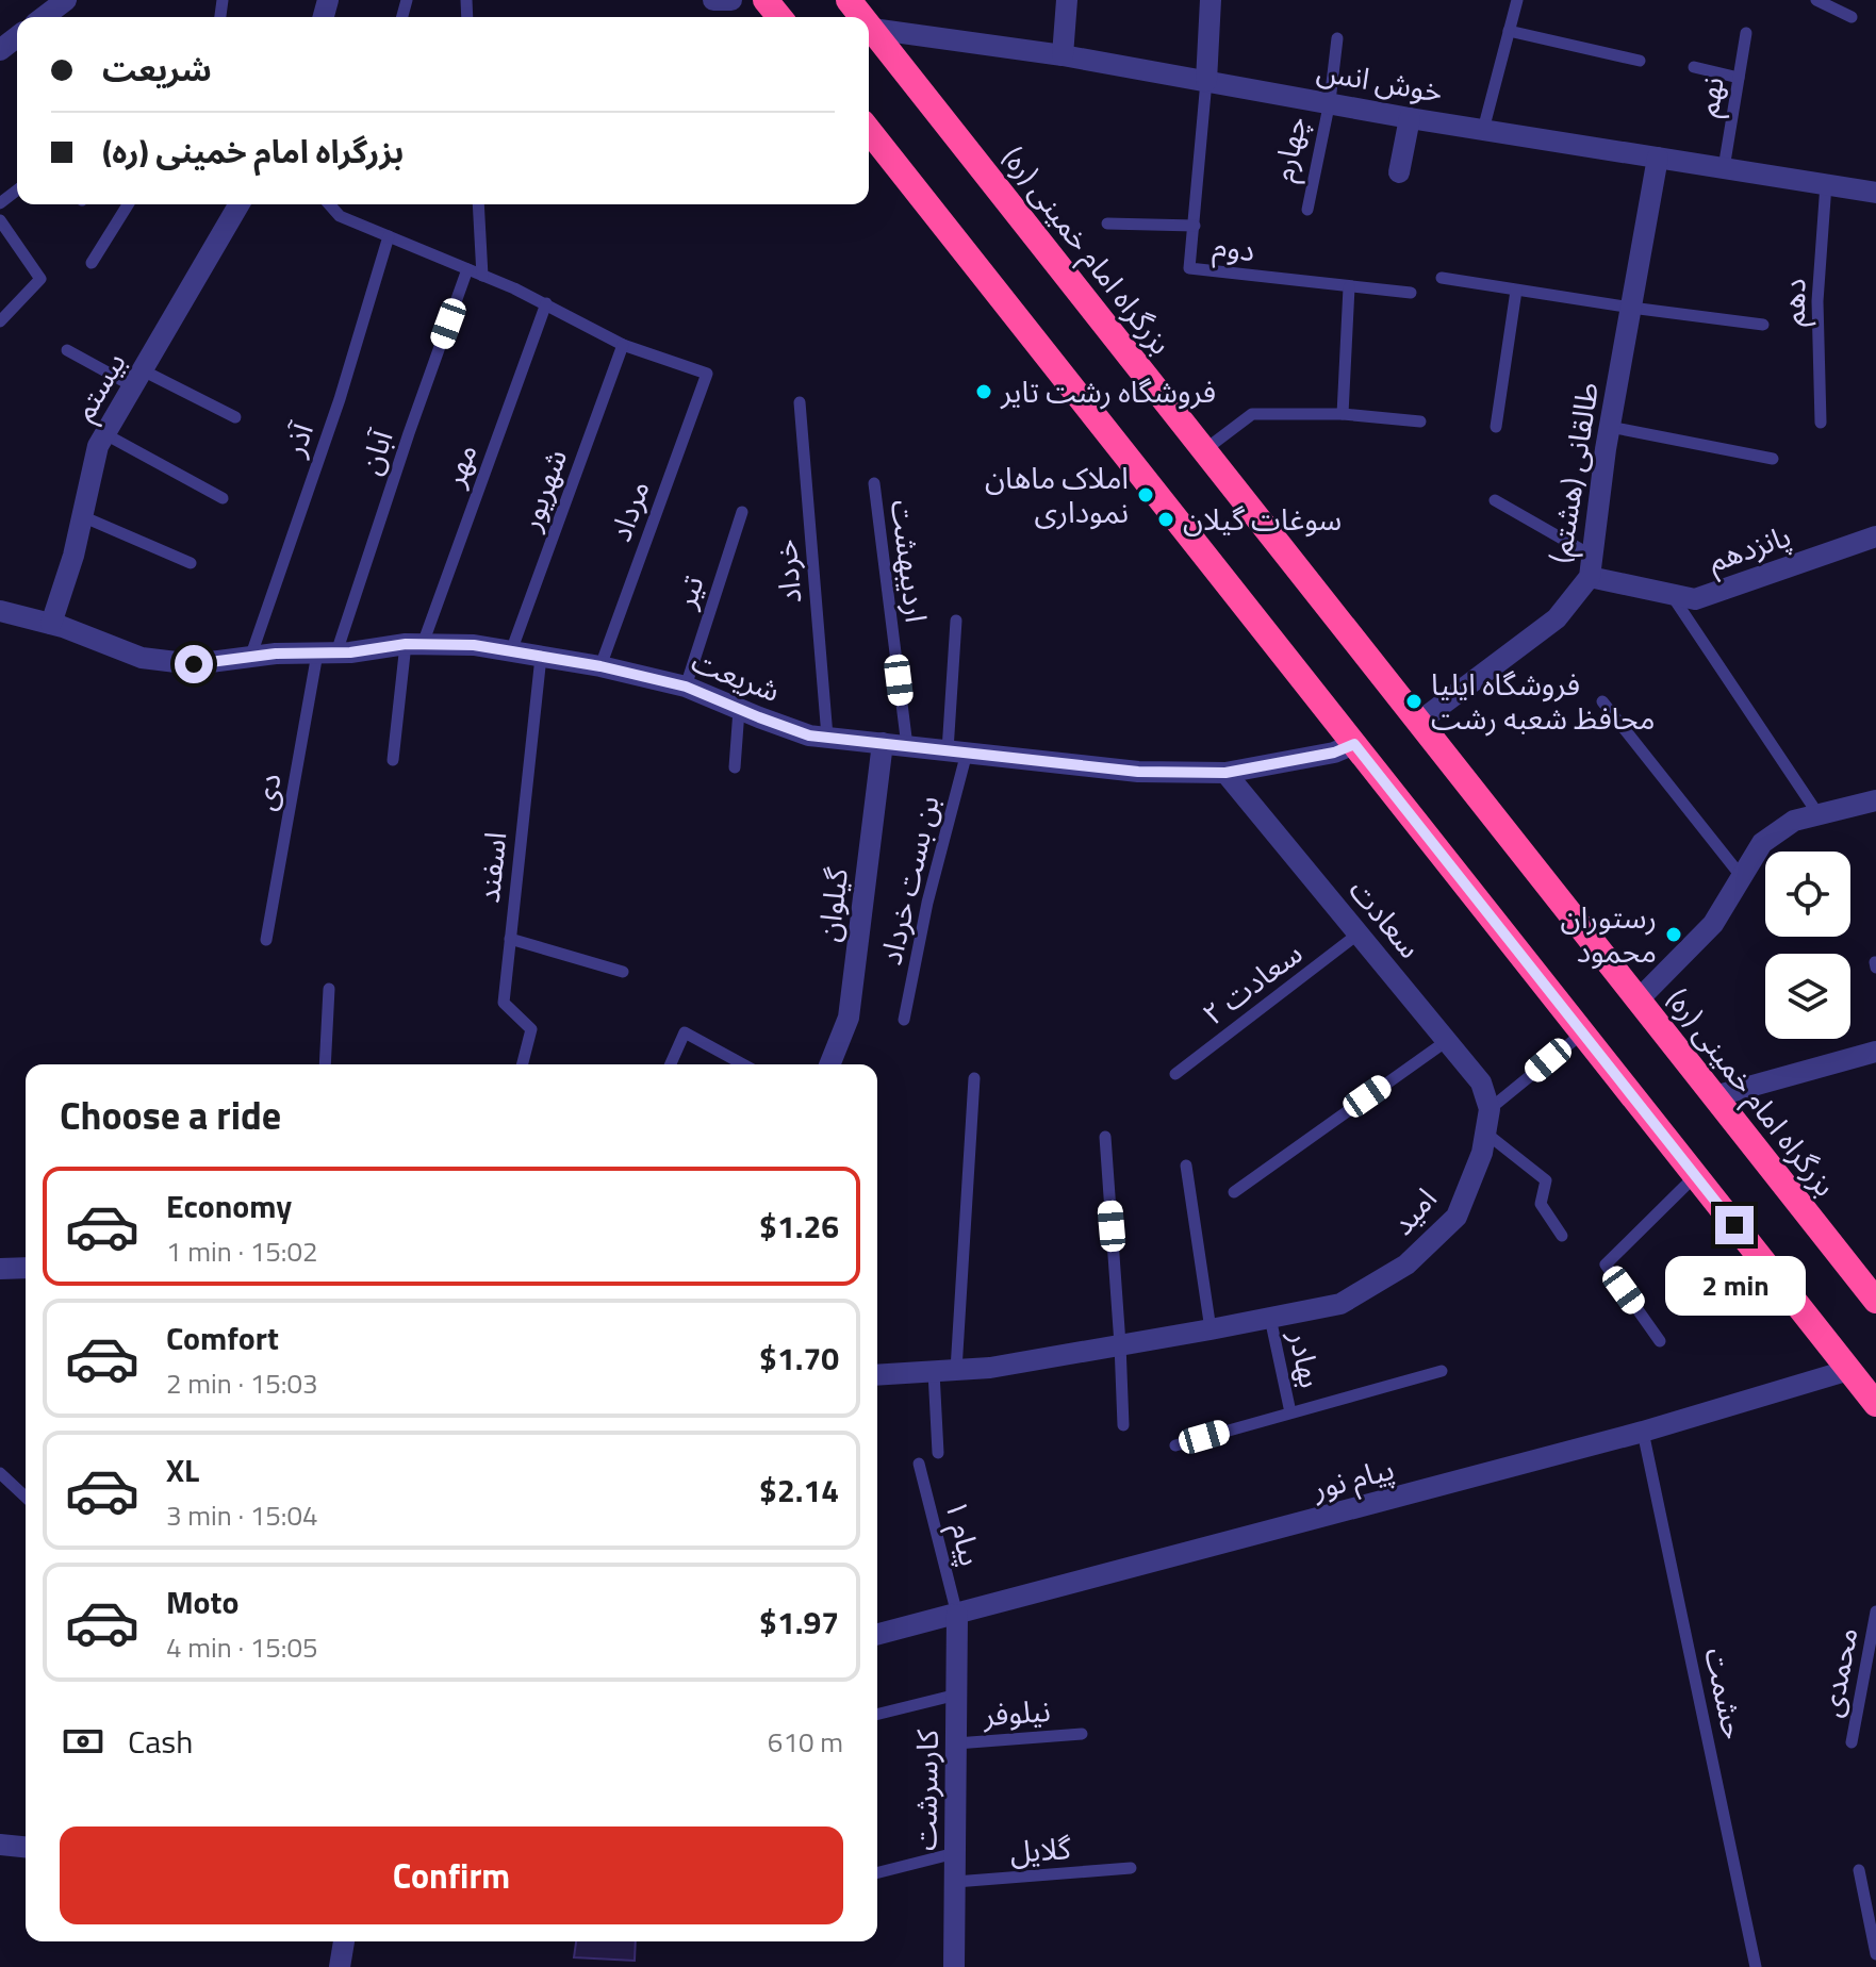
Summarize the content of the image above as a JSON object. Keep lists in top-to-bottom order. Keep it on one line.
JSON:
{"streets":{"highway":["بزرگراه امام خمینی (ره)"],"street":["خوش انس","بیستم","طالقانی (هشتم)","پانزدهم","شریعت","گیلوان","سعادت","امید","پیام نور","کارسرشت"],"lane":["نهم","چهارم","دوم","دهم","آذر","آبان","مهر","شهریور","مرداد","اردیبهشت","خرداد","تیر","دی","اسفند","بن بست خرداد","سعادت ۲","بهادر","پیام ۱","محمدی","حشمت","نیلوفر","گلایل"]},"crossings":[["خوش انس","نهم"],["خوش انس","چهارم"],["خوش انس","دوم"],["خوش انس","بزرگراه امام خمینی (ره)"],["خوش انس","دهم"],["خوش انس","طالقانی (هشتم)"],["بزرگراه امام خمینی (ره)","طالقانی (هشتم)"],["بیستم","شریعت"],["آذر","شریعت"],["آبان","شریعت"],["آبان","دی"],["مهر","شریعت"],["طالقانی (هشتم)","پانزدهم"],["شهریور","مرداد"],["شهریور","شریعت"],["مرداد","شریعت"],["اردیبهشت","شریعت"],["خرداد","شریعت"],["تیر","شریعت"],["شریعت","دی"],["شریعت","اسفند"],["شریعت","بن بست خرداد"],["شریعت","گیلوان"],["شریعت","سعادت"],["سعادت","سعادت ۲"],["سعادت","امید"],["امید","بهادر"],["پیام نور","پیام ۱"],["پیام نور","حشمت"],["پیام نور","کارسرشت"],["پیام ۱","کارسرشت"],["نیلوفر","کارسرشت"],["کارسرشت","گلایل"]],"places":["فروشگاه رشت تاير","املاک ماهان نموداری","سوغات گیلان","فروشگاه ایلیا محافظ شعبه رشت","رستوران محمود"],"page":{"banner":["شریعت","بزرگراه امام خمینی (ره)"],"heading":"Choose a ride","list":[{"name":"Economy","note":"1 min · 15:02","value":"$1.26"},{"name":"Comfort","note":"2 min · 15:03","value":"$1.70"},{"name":"XL","note":"3 min · 15:04","value":"$2.14"},{"name":"Moto","note":"4 min · 15:05","value":"$1.97"}],"bubble":"2 min","pay":["Cash","610 m"],"buttons":"Confirm"}}
